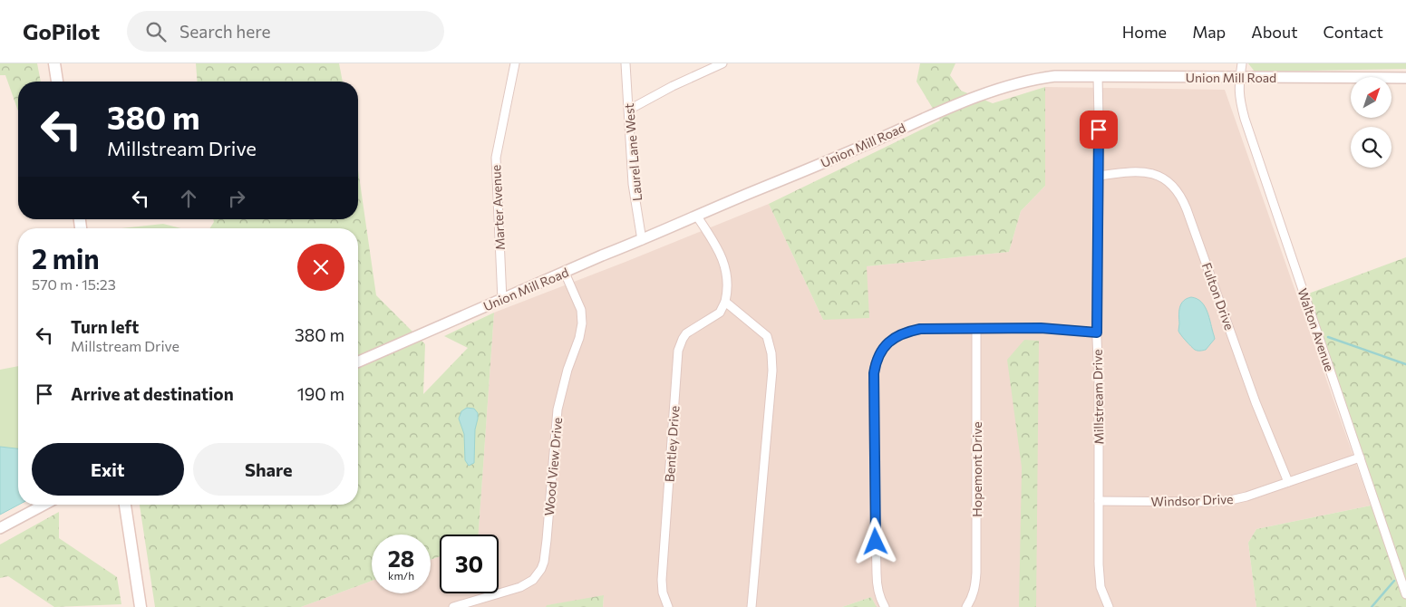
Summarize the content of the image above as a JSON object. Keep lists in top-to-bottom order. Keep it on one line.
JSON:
{"streets":{"street":["Union Mill Road","Laurel Lane West","Marter Avenue","Fulton Drive","Walton Avenue","Millstream Drive","Bentley Drive","Wood View Drive","Hopemont Drive","Windsor Drive"]},"crossings":[["Union Mill Road","Laurel Lane West"],["Union Mill Road","Marter Avenue"],["Union Mill Road","Walton Avenue"],["Union Mill Road","Millstream Drive"],["Union Mill Road","Wood View Drive"],["Fulton Drive","Millstream Drive"],["Fulton Drive","Windsor Drive"],["Walton Avenue","Windsor Drive"],["Millstream Drive","Windsor Drive"]],"north":"top right","page":{"header":"GoPilot","search":"Search here","nav":["Home","Map","About","Contact"],"turn":["380 m","Millstream Drive"],"heading":["2 min","570 m · 15:23"],"list":[{"name":"Turn left","note":"Millstream Drive","value":"380 m"},{"name":"Arrive at destination","value":"190 m"}],"buttons":["Exit","Share"],"speed":"28 km/h","limit":"30"}}
